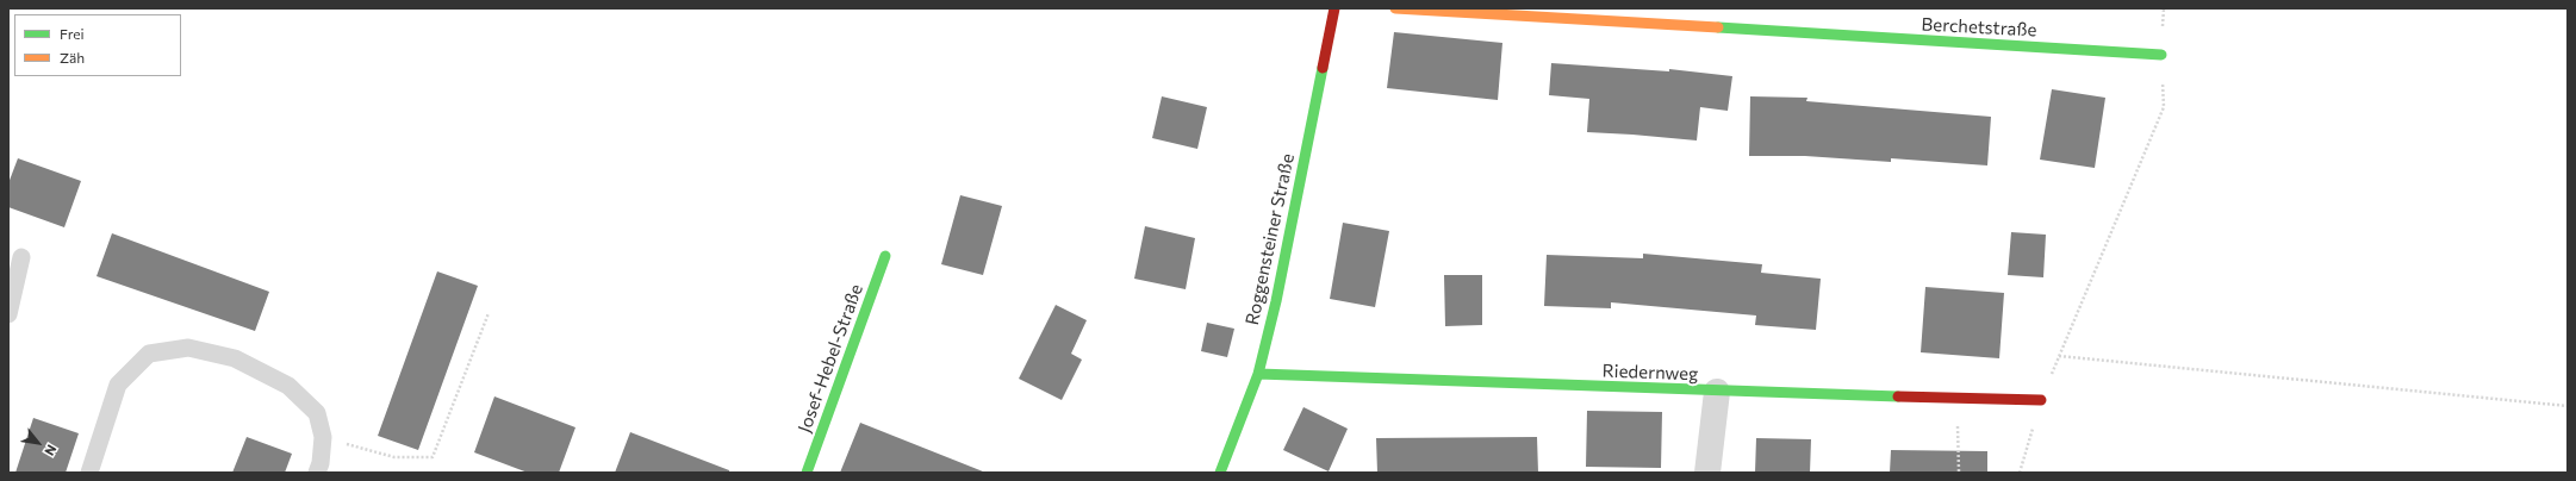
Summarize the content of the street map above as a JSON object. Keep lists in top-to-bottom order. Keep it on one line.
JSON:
{"streets":{"street":["Berchetstraße","Roggensteiner Straße","Josef-Hebel-Straße","Riedernweg"]},"crossings":[["Roggensteiner Straße","Riedernweg"]],"legend":["Frei","Zäh"],"north":"bottom right"}
